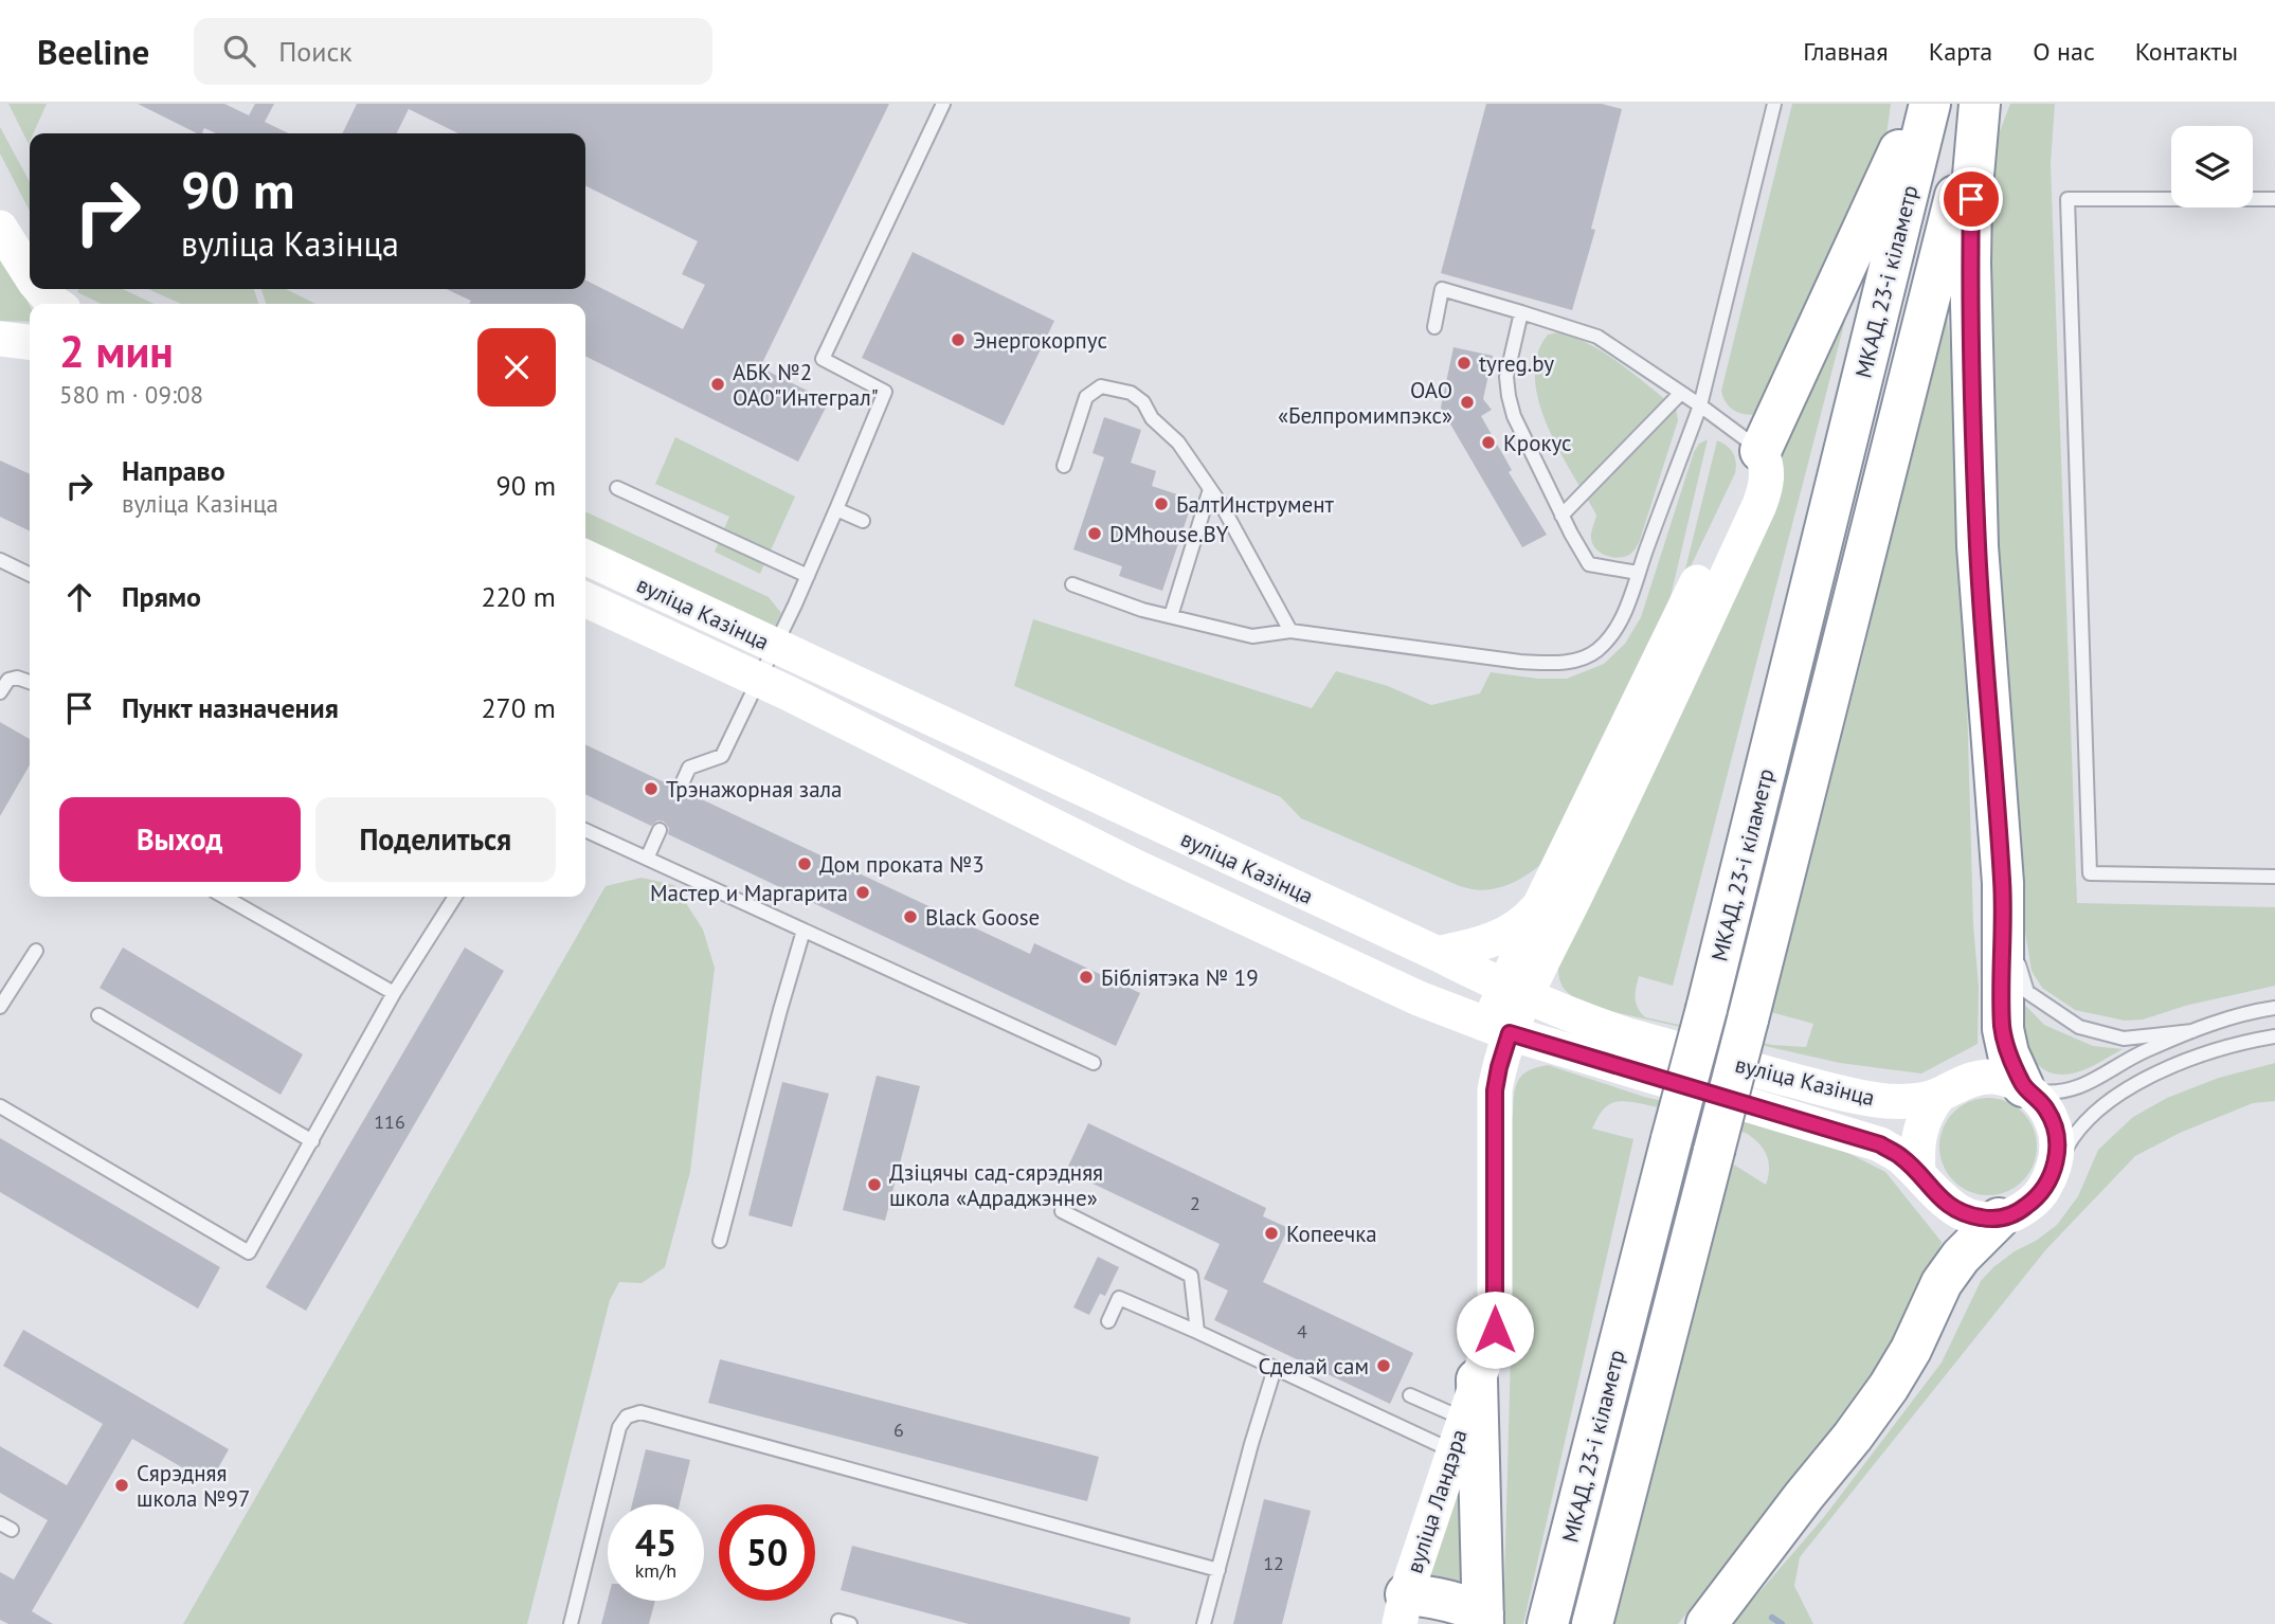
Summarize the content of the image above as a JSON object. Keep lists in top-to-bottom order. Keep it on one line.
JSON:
{"streets":{"highway":["МКАД, 23-і кіламетр"],"main road":["вуліца Казінца","вуліца Ландэра"]},"crossings":[["вуліца Казінца","вуліца Ландэра"]],"places":["Энергокорпус","tyreg.by","АБК №2 ОАО\"Интеграл\"","ОАО «Белпромимпэкс»","Крокус","БалтИнструмент","DMhouse.BY","Трэнажорная зала","Дом проката №3","Мастер и Маргарита","Black Goose","Бібліятэка № 19","Дзіцячы сад-сярэдняя школа «Адраджэнне»","Копеечка","Сделай сам","Сярэдняя школа №97"],"house_numbers":["116","2","4","6","12"],"page":{"header":"Beeline","search":"Поиск","nav":["Главная","Карта","О нас","Контакты"],"turn":["90 m","вуліца Казінца"],"heading":["2 мин","580 m · 09:08"],"list":[{"name":"Направо","note":"вуліца Казінца","value":"90 m"},{"name":"Прямо","value":"220 m"},{"name":"Пункт назначения","value":"270 m"}],"buttons":["Выход","Поделиться"],"speed":"45 km/h","limit":"50"}}
